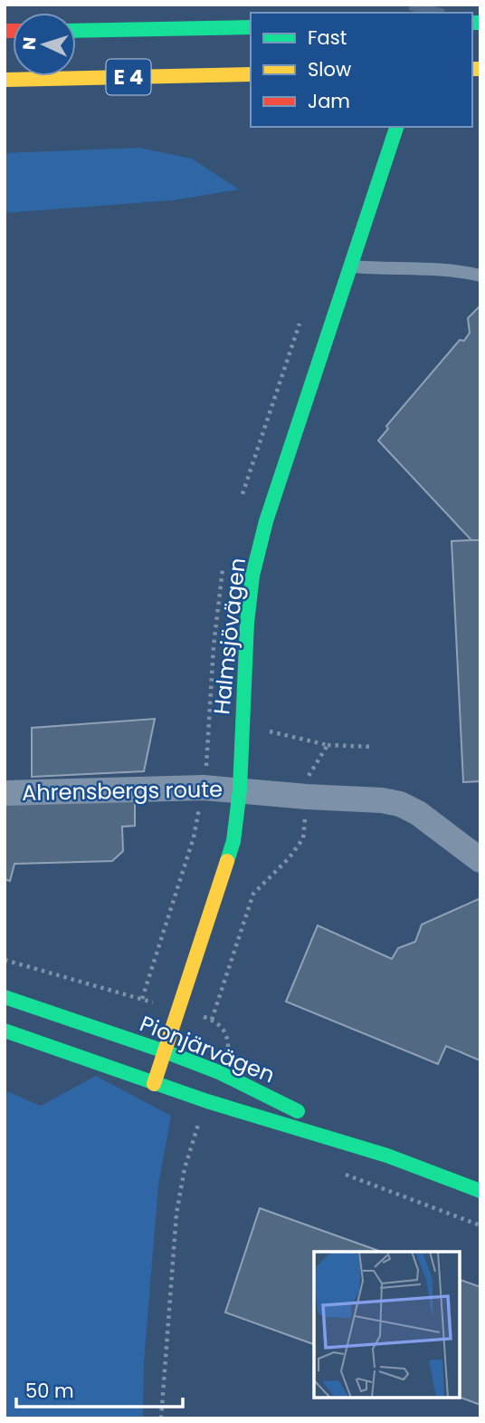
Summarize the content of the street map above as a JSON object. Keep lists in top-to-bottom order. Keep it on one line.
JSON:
{"streets":{"main road":["E 4","Halmsjövägen","Pionjärvägen"],"street":["Ahrensbergs route"]},"crossings":[["Halmsjövägen","Ahrensbergs route"],["Halmsjövägen","Pionjärvägen"]],"legend":["Fast","Slow","Jam"],"scale_bar":"50 m","north":"left"}
